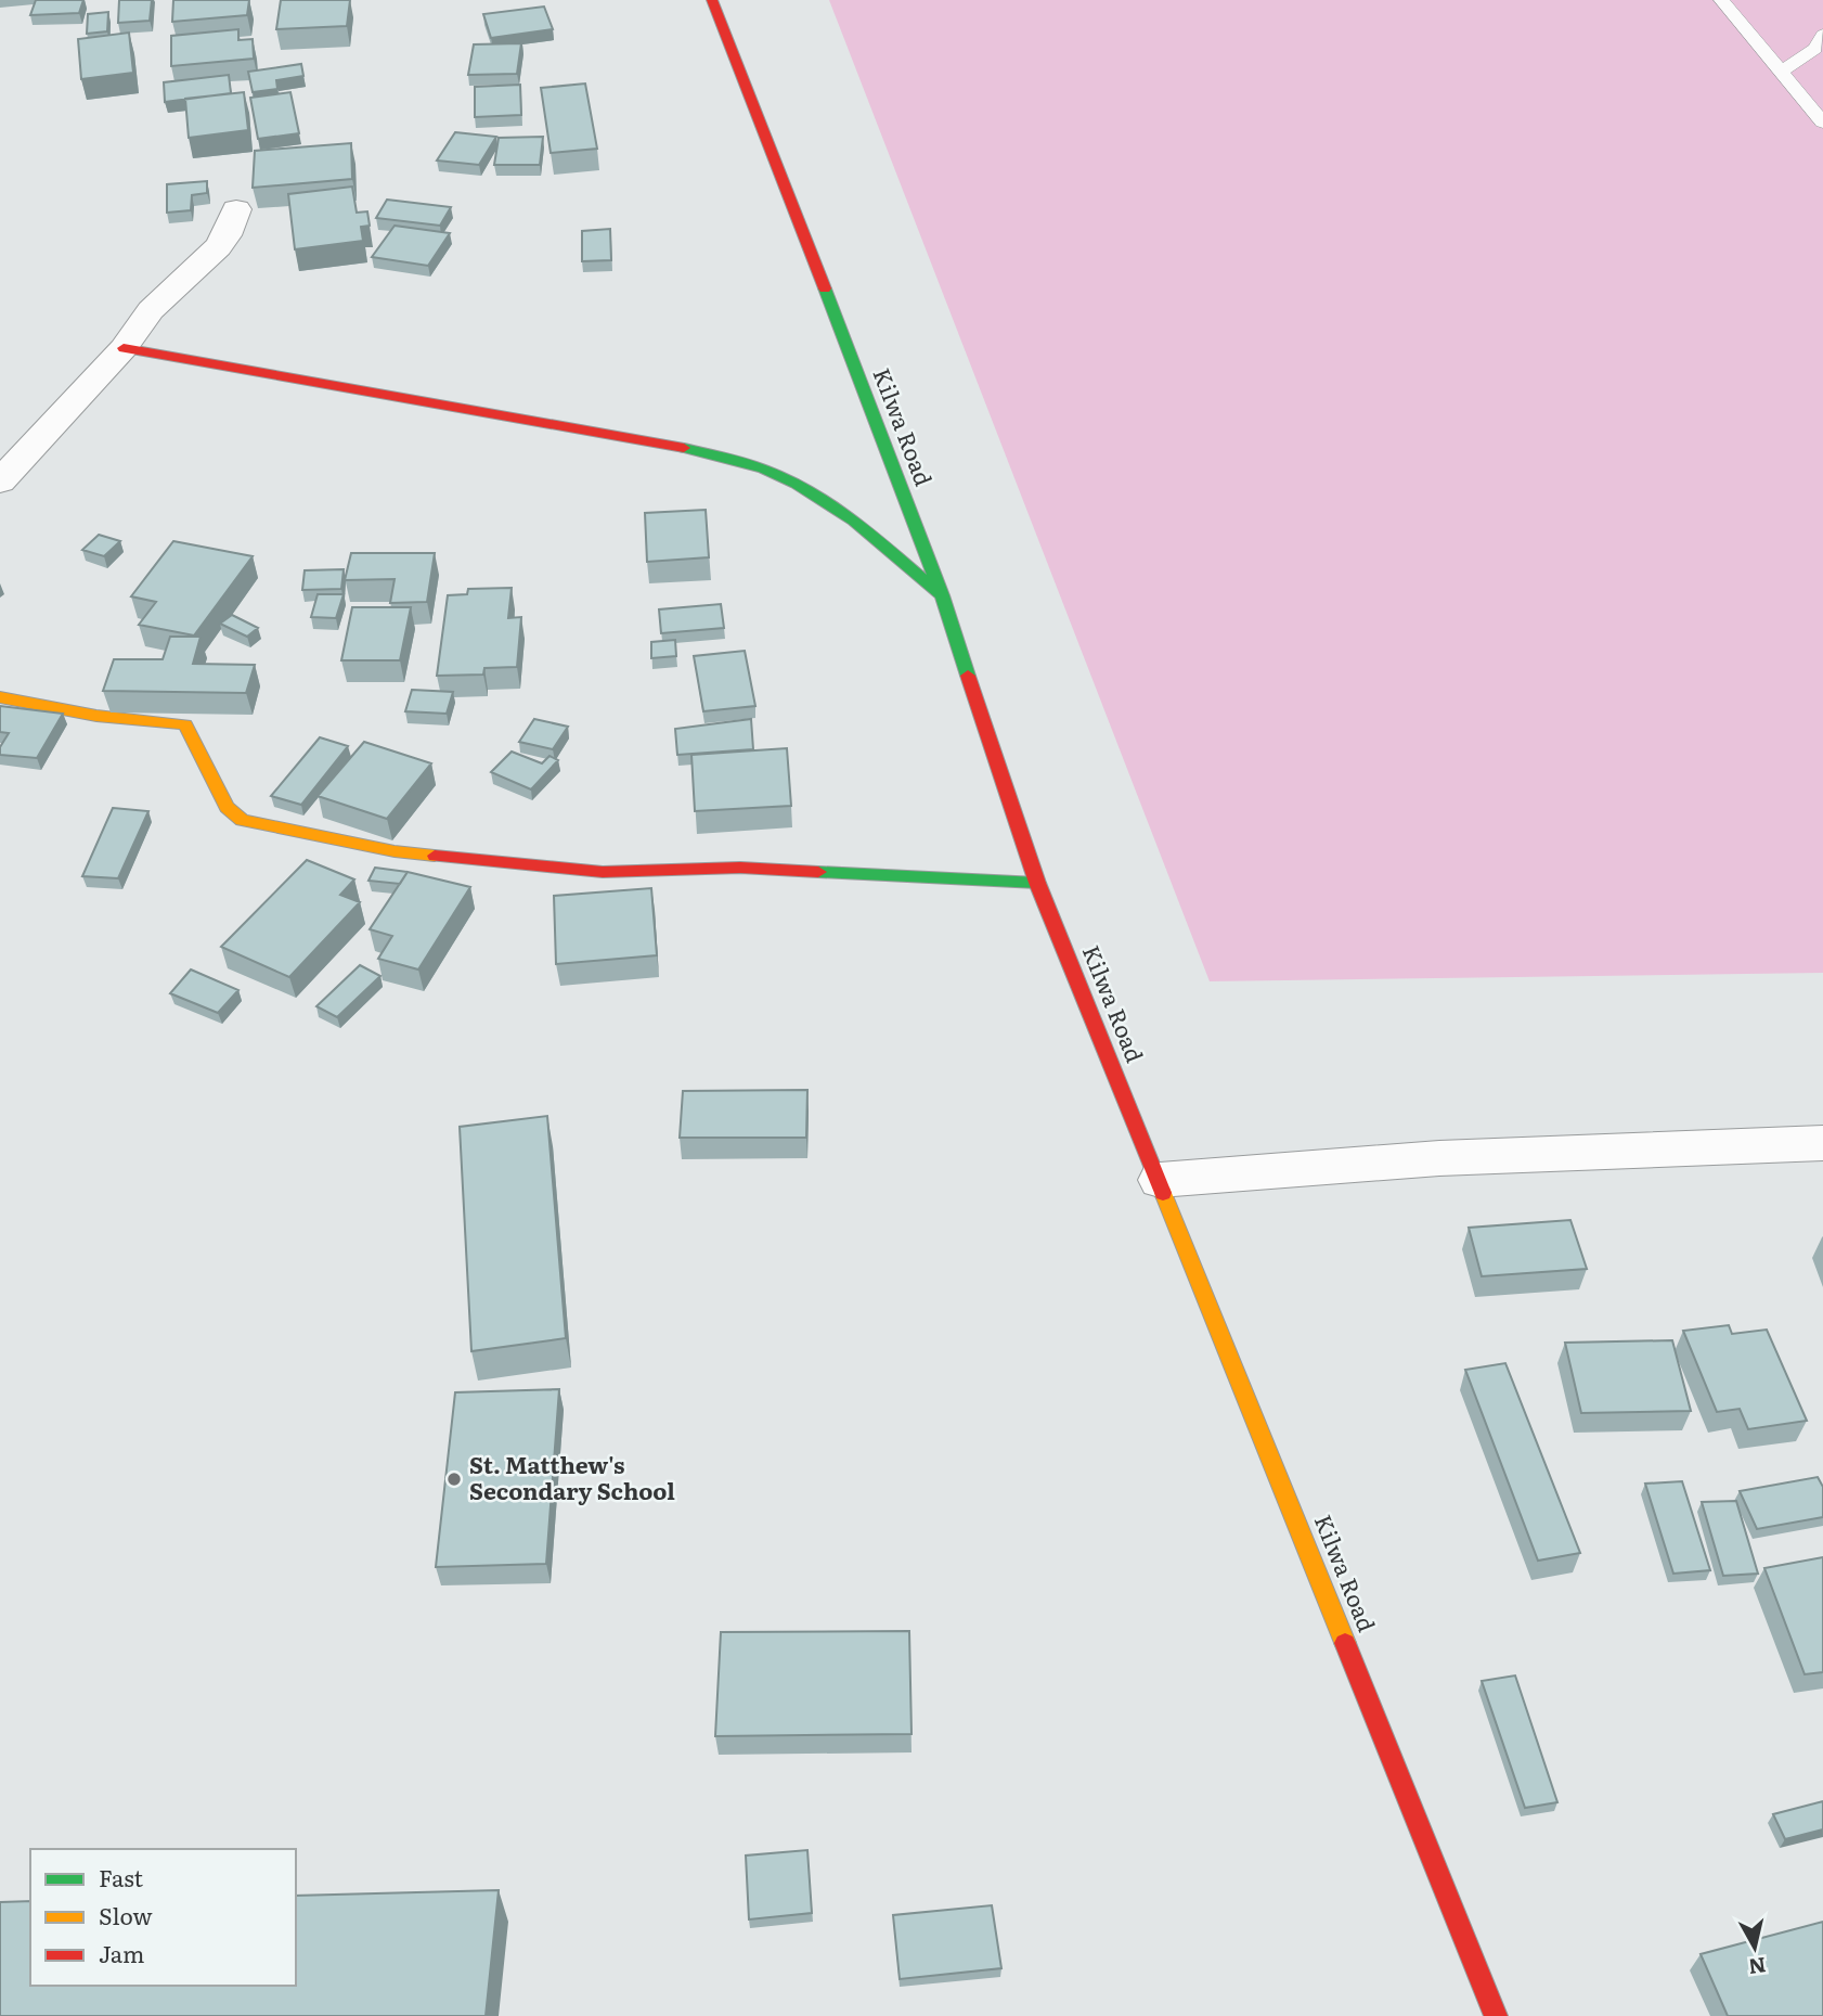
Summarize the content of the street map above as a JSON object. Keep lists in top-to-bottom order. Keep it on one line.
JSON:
{"streets":{"main road":["Kilwa Road"]},"places":["St. Matthew's Secondary School"],"legend":["Fast","Slow","Jam"],"north":"bottom"}
